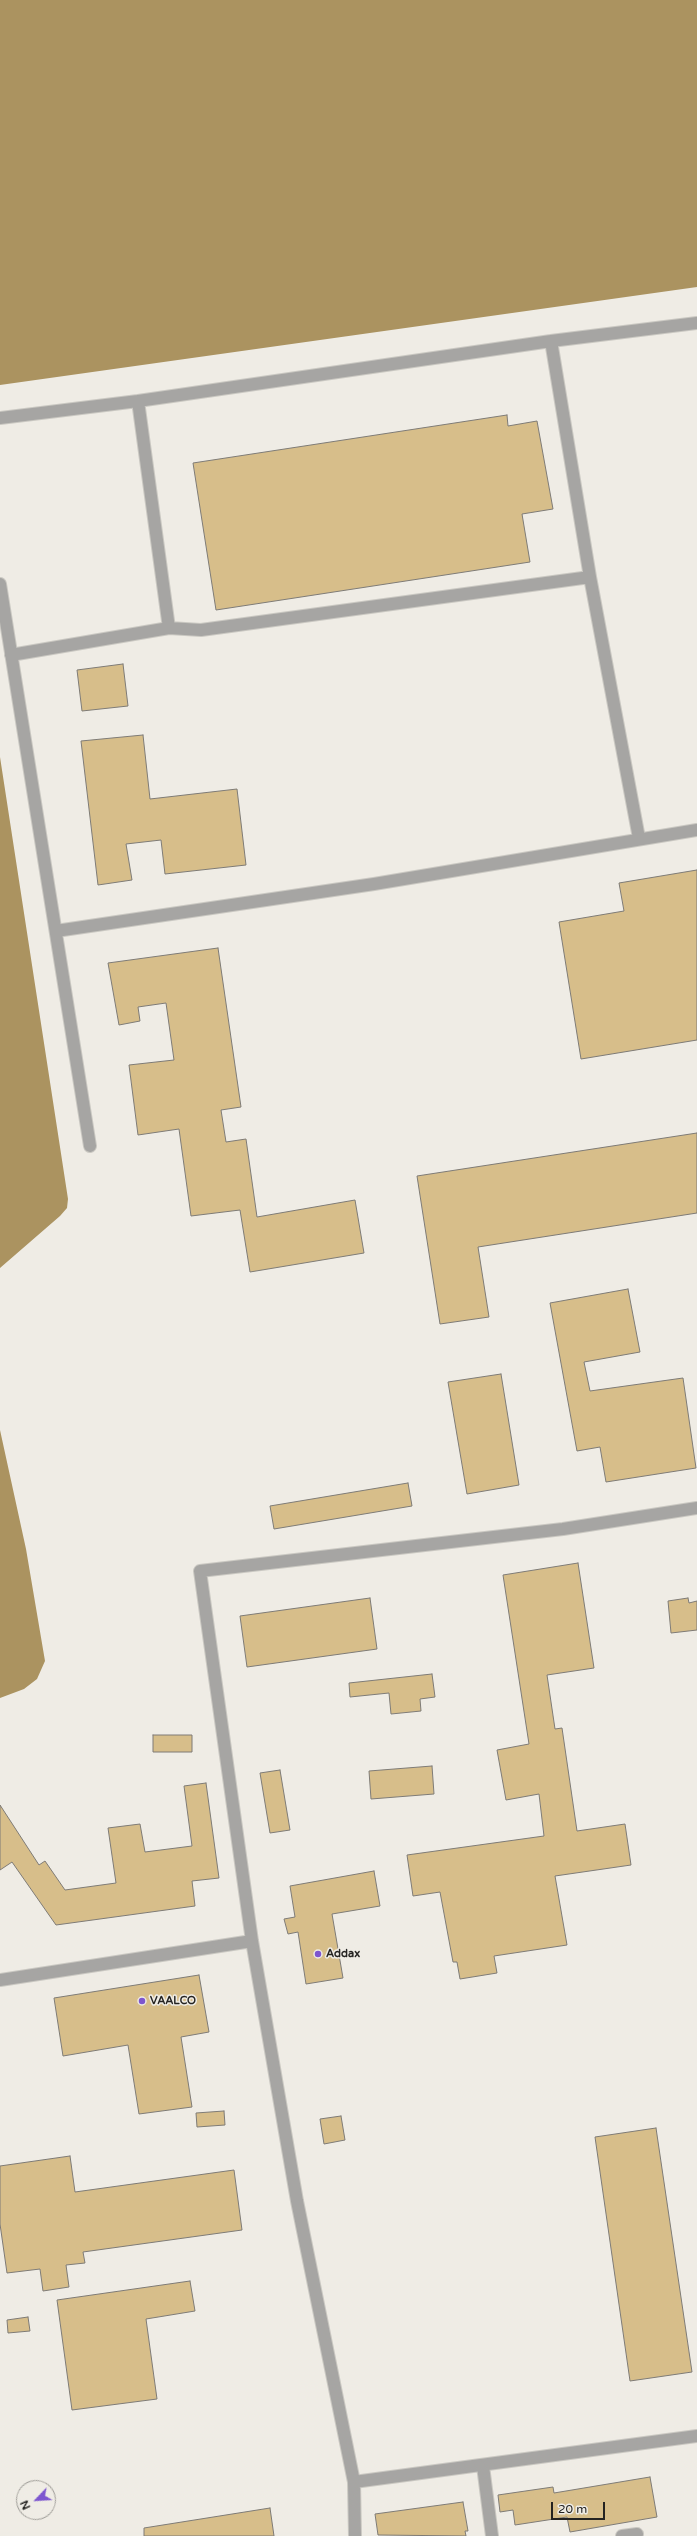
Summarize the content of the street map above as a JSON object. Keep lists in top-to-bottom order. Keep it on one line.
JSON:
{"places":["Addax","VAALCO"],"scale_bar":"20 m","north":"bottom left"}
